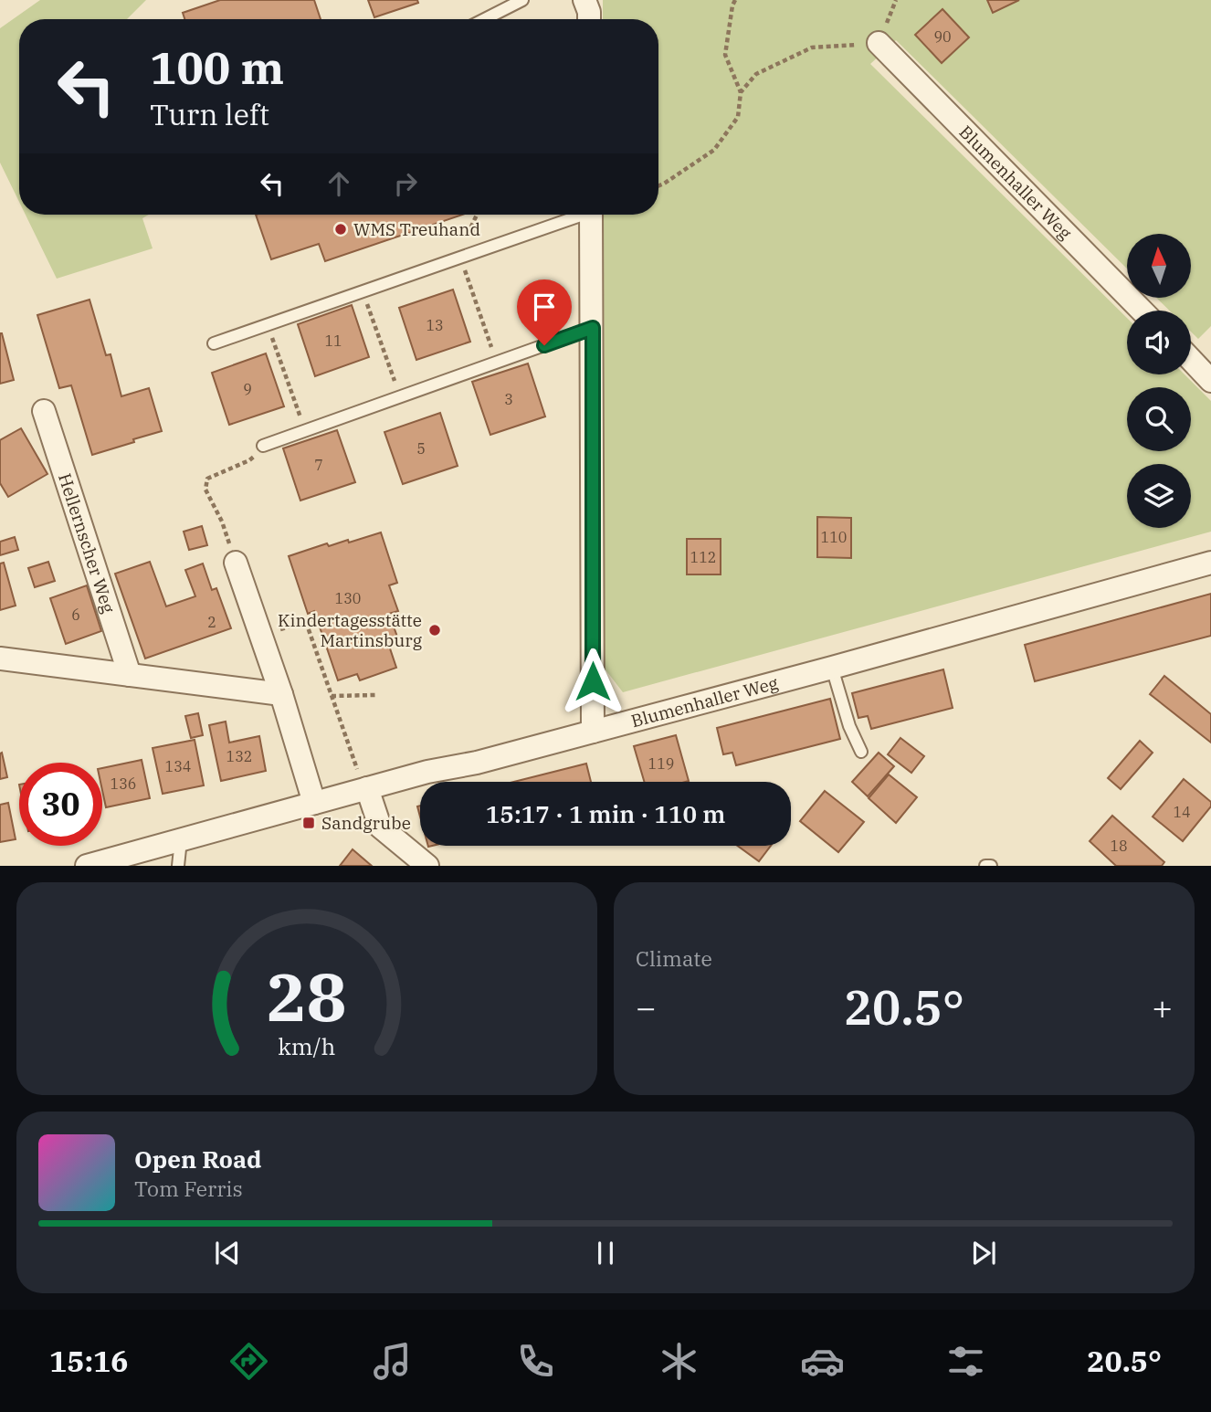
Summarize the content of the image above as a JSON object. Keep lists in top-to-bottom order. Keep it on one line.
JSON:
{"streets":{"street":["Blumenhaller Weg","Hellernscher Weg"]},"places":{"other":["WMS Treuhand","Kindertagesstätte Martinsburg"],"transit":["Sandgrube"]},"house_numbers":["90","13","11","9","3","5","7","110","112","130","6","2","132","119","134","136","14","18"],"north":"top","page":{"turn":["100 m","Turn left"],"limit":"30","trip":"15:17 · 1 min · 110 m","tile":"Climate","heat":["−","20.5°","+"],"song":["Open Road","Tom Ferris"],"tabs":["15:16","20.5°"],"gauge":["28","km/h"]}}
